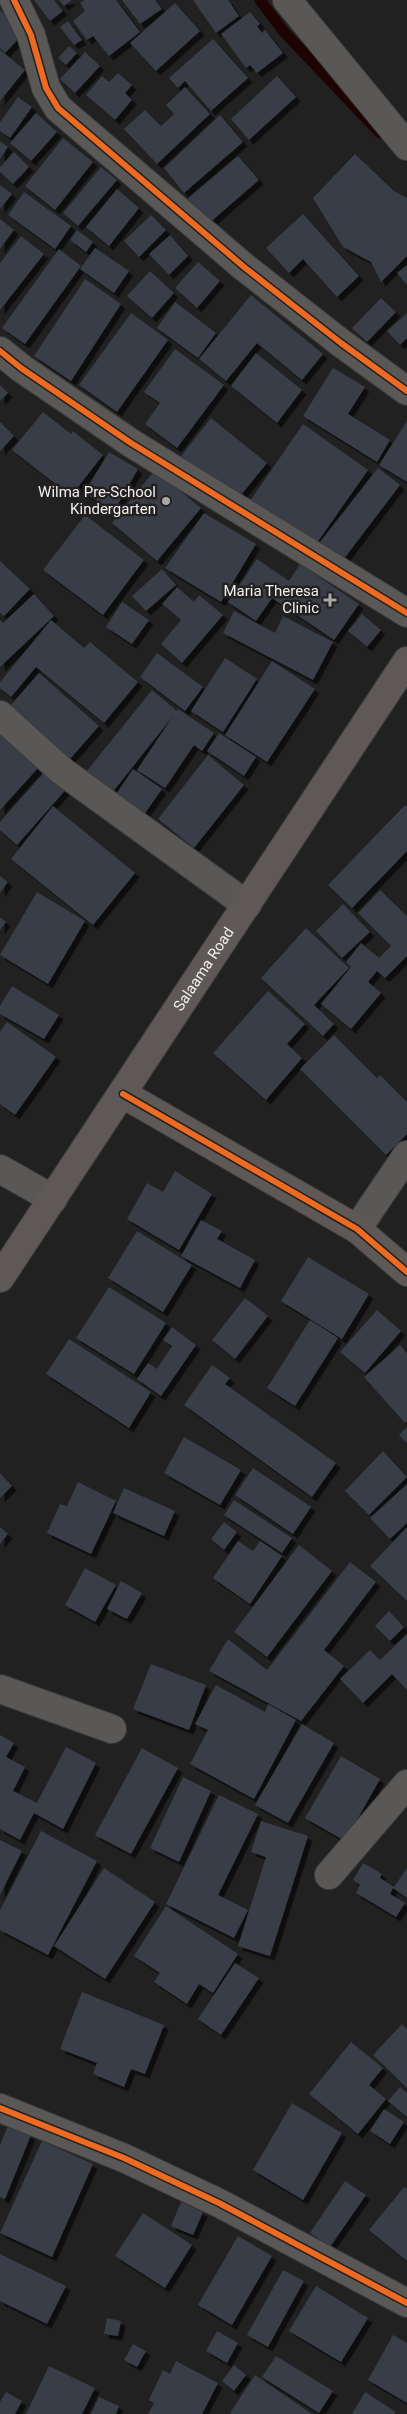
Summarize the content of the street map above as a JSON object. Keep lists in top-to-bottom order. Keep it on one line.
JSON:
{"streets":{"main road":["Salaama Road"]},"places":{"other":["Wilma Pre-School Kindergarten"],"health":["Maria Theresa Clinic"]}}
